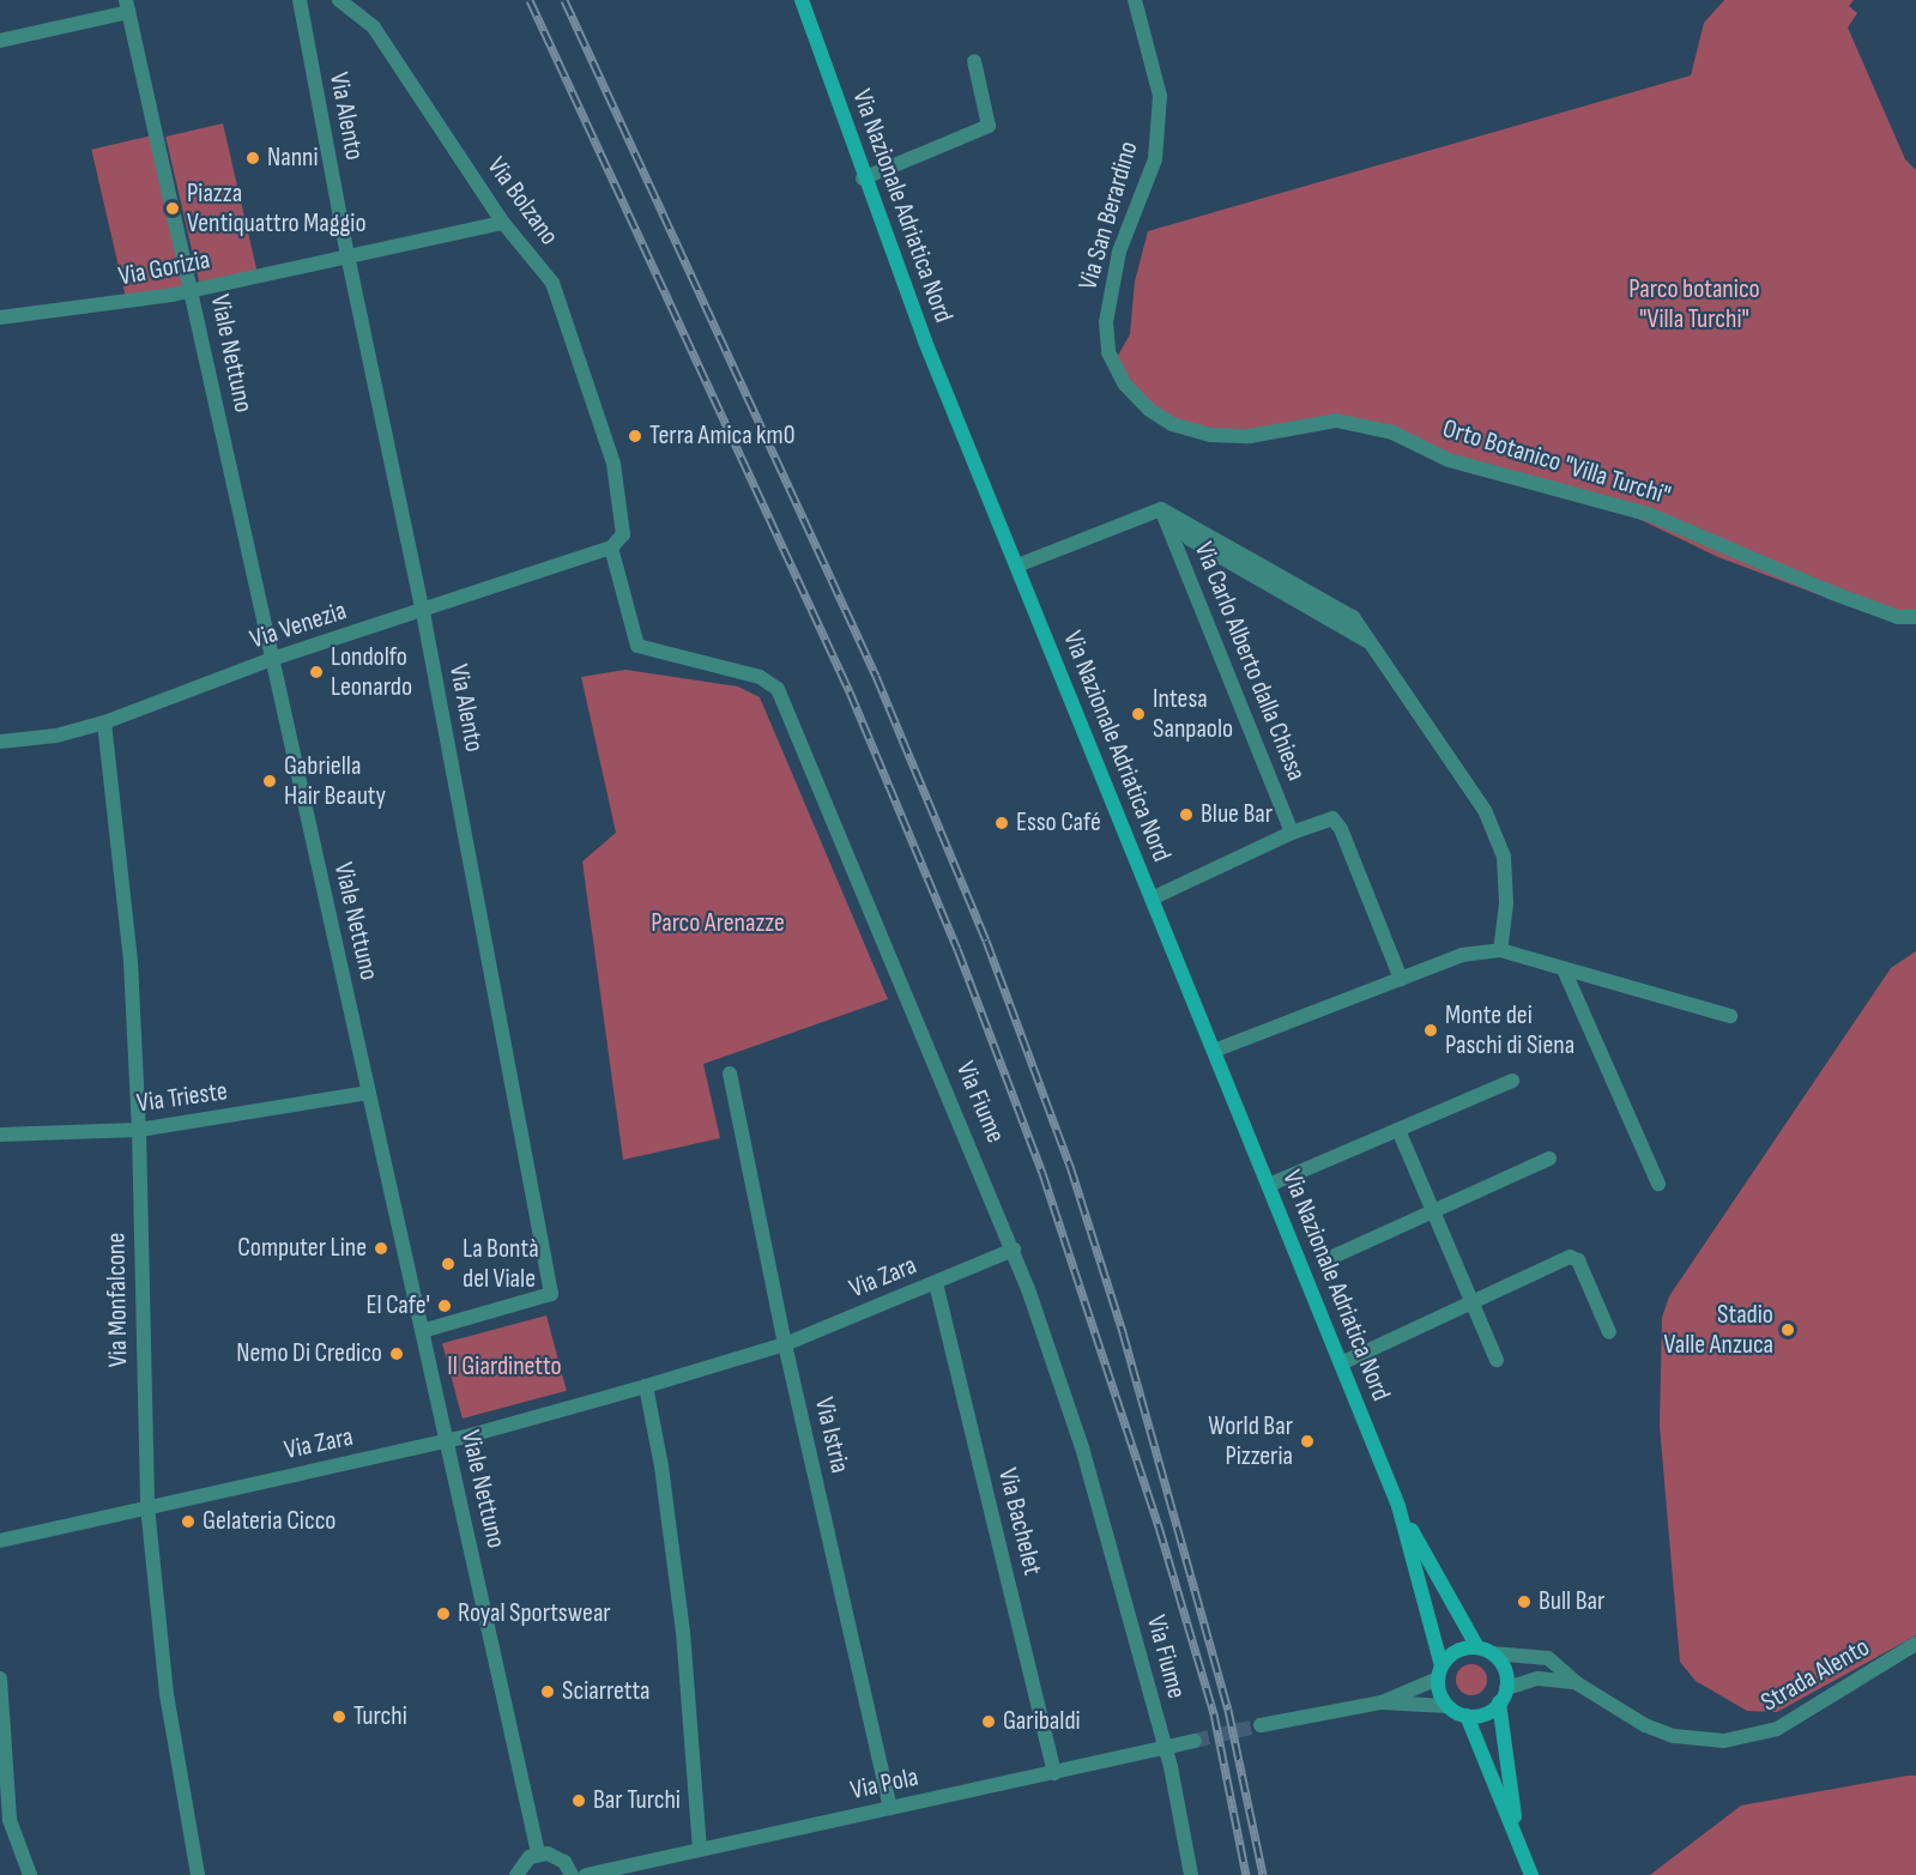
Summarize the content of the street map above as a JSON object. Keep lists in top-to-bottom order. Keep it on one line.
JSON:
{"streets":{"main road":["Via Nazionale Adriatica Nord"],"street":["Via Alento","Via Bolzano","Via San Berardino","Via Gorizia","Viale Nettuno","Orto Botanico \"Villa Turchi\"","Via Venezia","Via Carlo Alberto dalla Chiesa","Via Trieste","Via Fiume","Via Zara","Via Monfalcone","Via Istria","Via Bachelet","Strada Alento","Via Pola"]},"crossings":[["Via Alento","Via Gorizia"],["Via Alento","Viale Nettuno"],["Via Alento","Via Venezia"],["Via Bolzano","Via Gorizia"],["Via Bolzano","Via Venezia"],["Via Bolzano","Via Fiume"],["Via Nazionale Adriatica Nord","Strada Alento"],["Via San Berardino","Orto Botanico \"Villa Turchi\""],["Via Gorizia","Viale Nettuno"],["Viale Nettuno","Via Venezia"],["Viale Nettuno","Via Trieste"],["Viale Nettuno","Via Zara"],["Via Venezia","Via Fiume"],["Via Venezia","Via Monfalcone"],["Via Trieste","Via Monfalcone"],["Via Fiume","Via Zara"],["Via Fiume","Via Pola"],["Via Zara","Via Monfalcone"],["Via Zara","Via Istria"],["Via Zara","Via Bachelet"],["Via Istria","Via Pola"],["Via Bachelet","Via Pola"]],"parks":["Parco botanico \"Villa Turchi\"","Parco Arenazze","Il Giardinetto"],"places":["Nanni","Piazza Ventiquattro Maggio","Terra Amica km0","Londolfo Leonardo","Intesa Sanpaolo","Gabriella Hair Beauty","Blue Bar","Esso Café","Monte dei Paschi di Siena","Computer Line","La Bontà del Viale","El Cafe'","Stadio Valle Anzuca","Nemo Di Credico","World Bar Pizzeria","Gelateria Cicco","Bull Bar","Royal Sportswear","Sciarretta","Turchi","Garibaldi","Bar Turchi"]}
